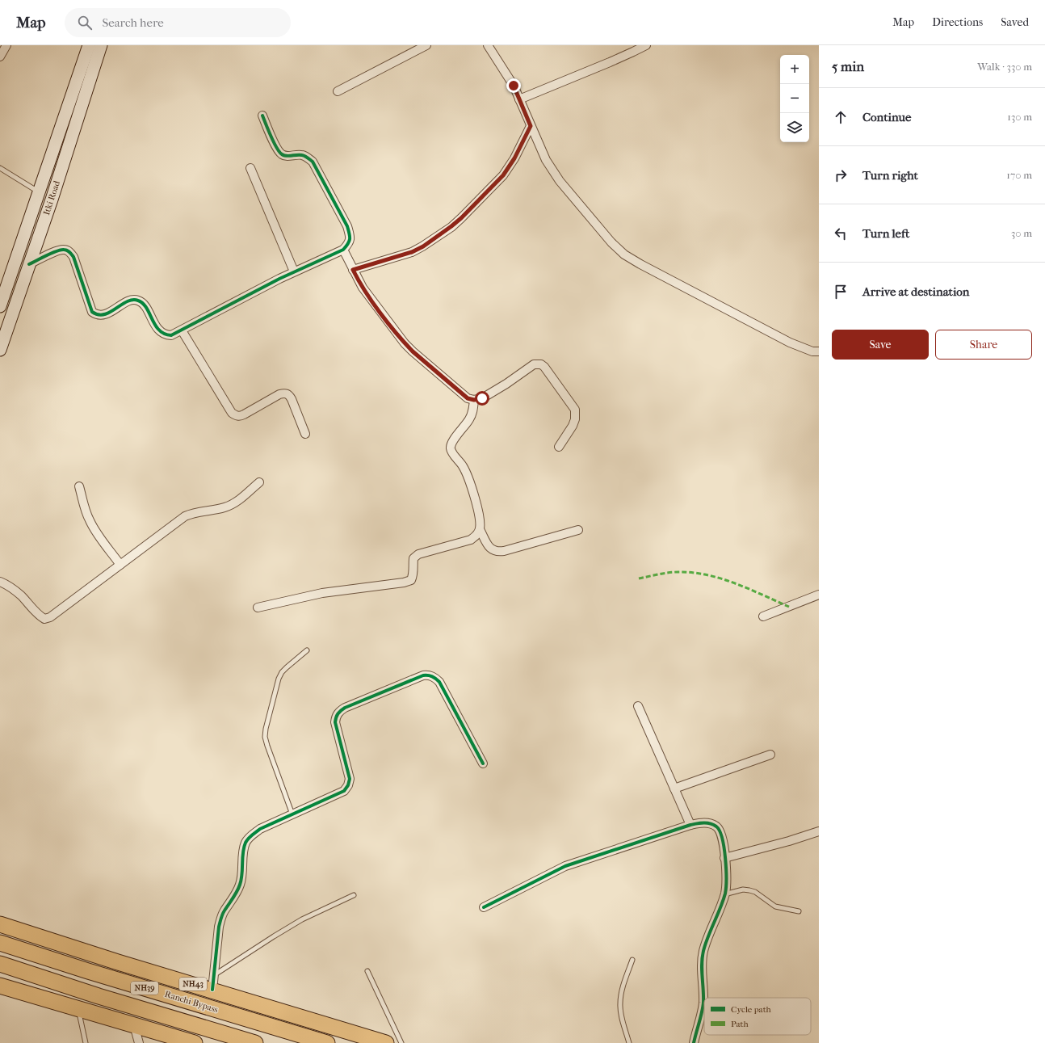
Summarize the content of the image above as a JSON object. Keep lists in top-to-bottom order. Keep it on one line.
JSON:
{"streets":{"highway":["NH43","NH39","Ranchi Bypass"],"main road":["Itki Road"]},"legend":["Cycle path","Path"],"page":{"header":"Map","search":"Search here","nav":["Map","Directions","Saved"],"heading":["5 min","Walk · 330 m"],"map_buttons":["+","−"],"list":[["Continue","130 m"],["Turn right","170 m"],["Turn left","30 m"],"Arrive at destination"],"buttons":["Save","Share"]}}
